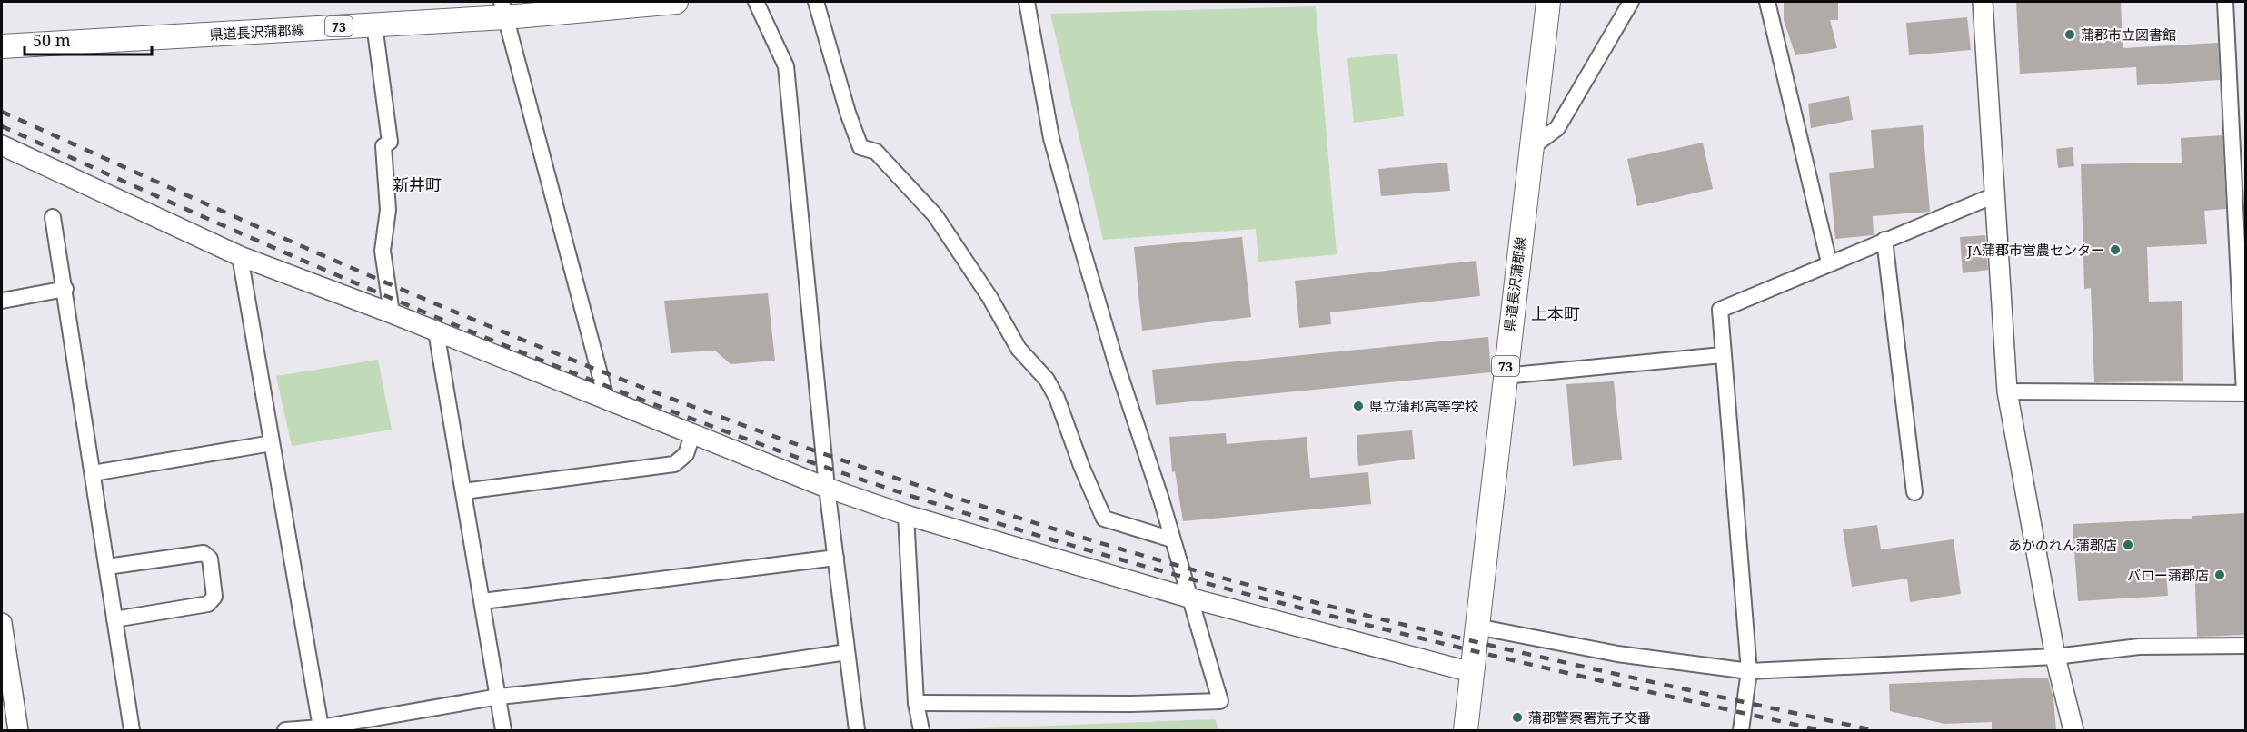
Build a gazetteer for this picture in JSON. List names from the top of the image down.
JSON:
{
  "streets": {
    "main road": ["73", "県道長沢蒲郡線"]
  },
  "districts": ["新井町", "上本町"],
  "places": [
    "蒲郡市立図書館",
    "JA蒲郡市営農センター",
    "県立蒲郡高等学校",
    "あかのれん蒲郡店",
    "バロー蒲郡店",
    "蒲郡警察署荒子交番"
  ],
  "scale_bar": "50 m"
}
